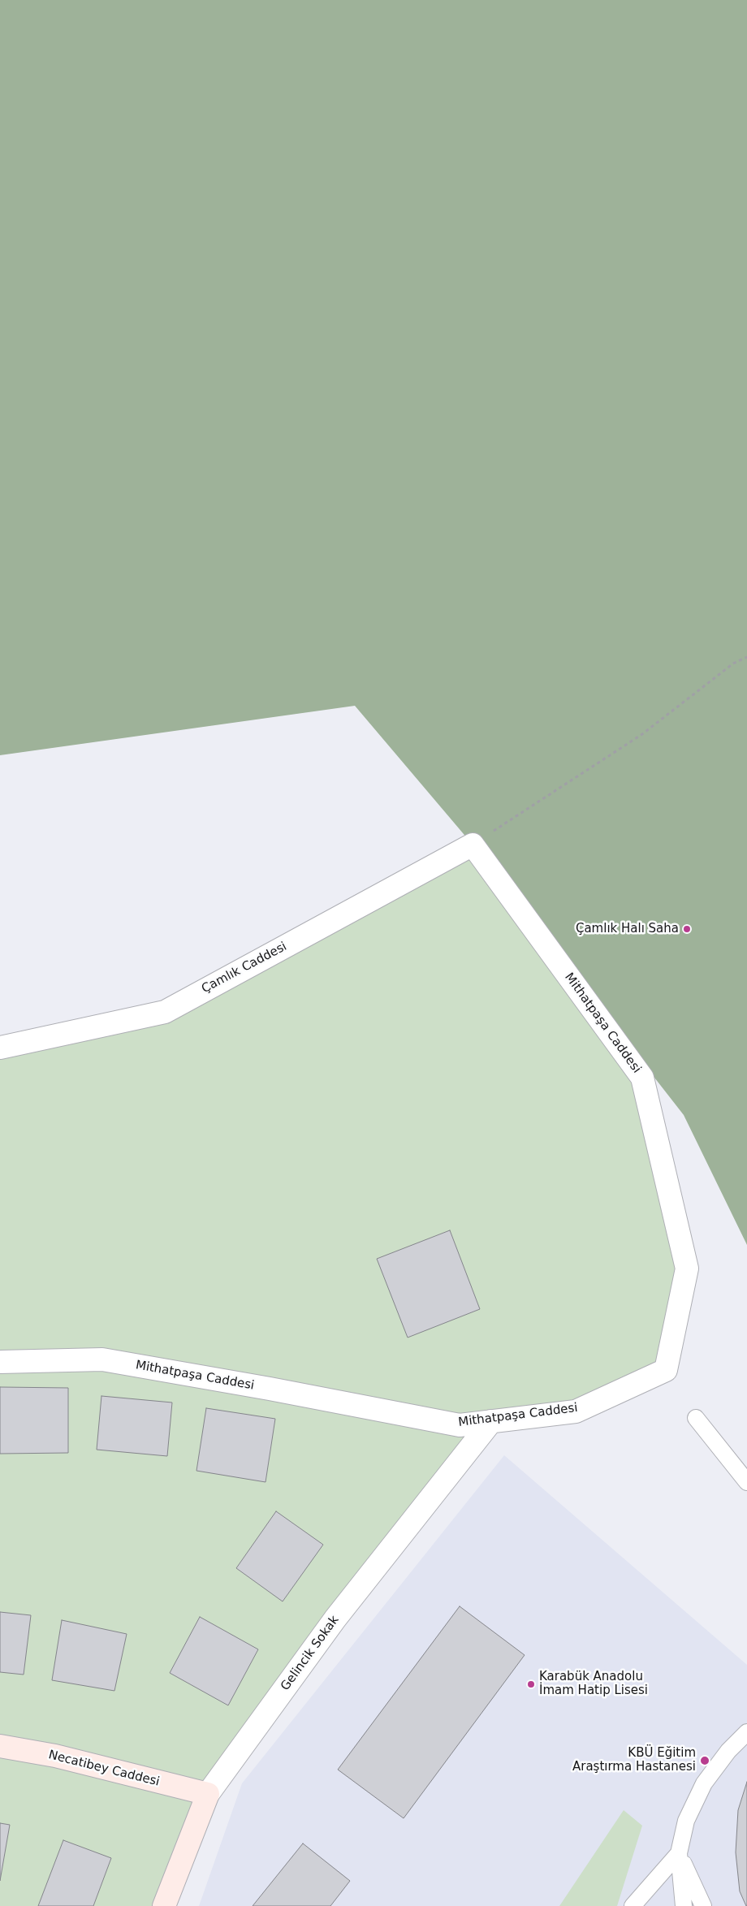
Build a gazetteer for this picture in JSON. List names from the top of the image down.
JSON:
{
  "streets": {
    "street": [
      "Çamlık Caddesi",
      "Mithatpaşa Caddesi",
      "Gelincik Sokak",
      "Necatibey Caddesi"
    ]
  },
  "crossings": [
    ["Çamlık Caddesi", "Mithatpaşa Caddesi"],
    ["Mithatpaşa Caddesi", "Gelincik Sokak"],
    ["Gelincik Sokak", "Necatibey Caddesi"]
  ],
  "places": ["Çamlık Halı Saha", "Karabük Anadolu İmam Hatip Lisesi", "KBÜ Eğitim Araştırma Hastanesi"]
}
